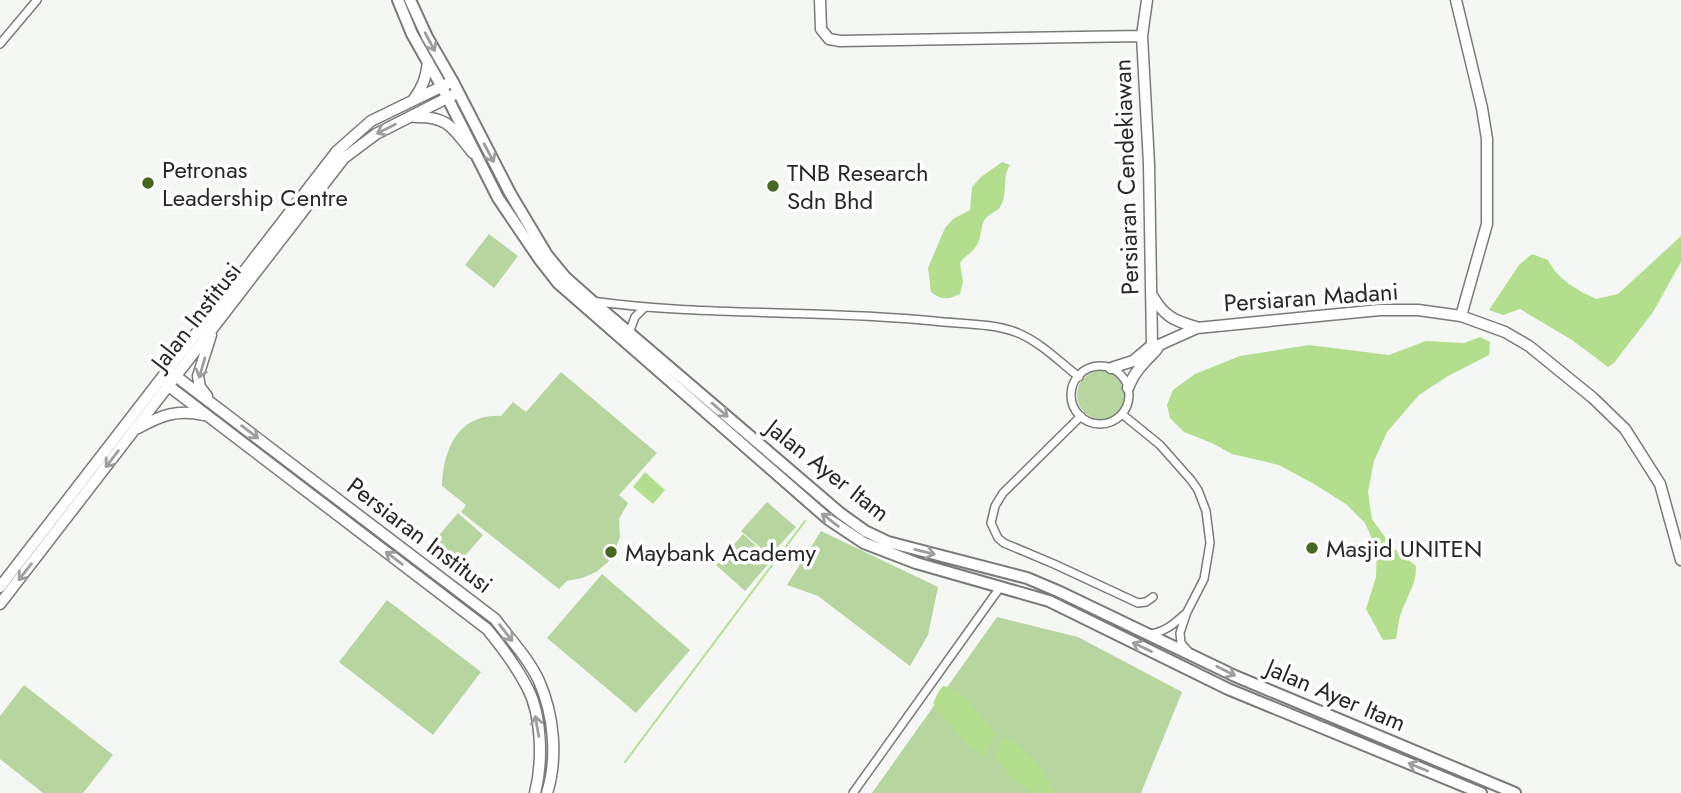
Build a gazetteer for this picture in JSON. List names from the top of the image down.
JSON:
{
  "streets": {
    "main road": ["Jalan Ayer Itam"],
    "street": [
      "Persiaran Cendekiawan",
      "Persiaran Madani",
      "Jalan Institusi",
      "Persiaran Institusi"
    ]
  },
  "crossings": [
    ["Jalan Institusi", "Jalan Ayer Itam"],
    ["Jalan Institusi", "Persiaran Institusi"]
  ],
  "places": [
    "Petronas Leadership Centre",
    "TNB Research Sdn Bhd",
    "Masjid UNITEN",
    "Maybank Academy"
  ]
}
